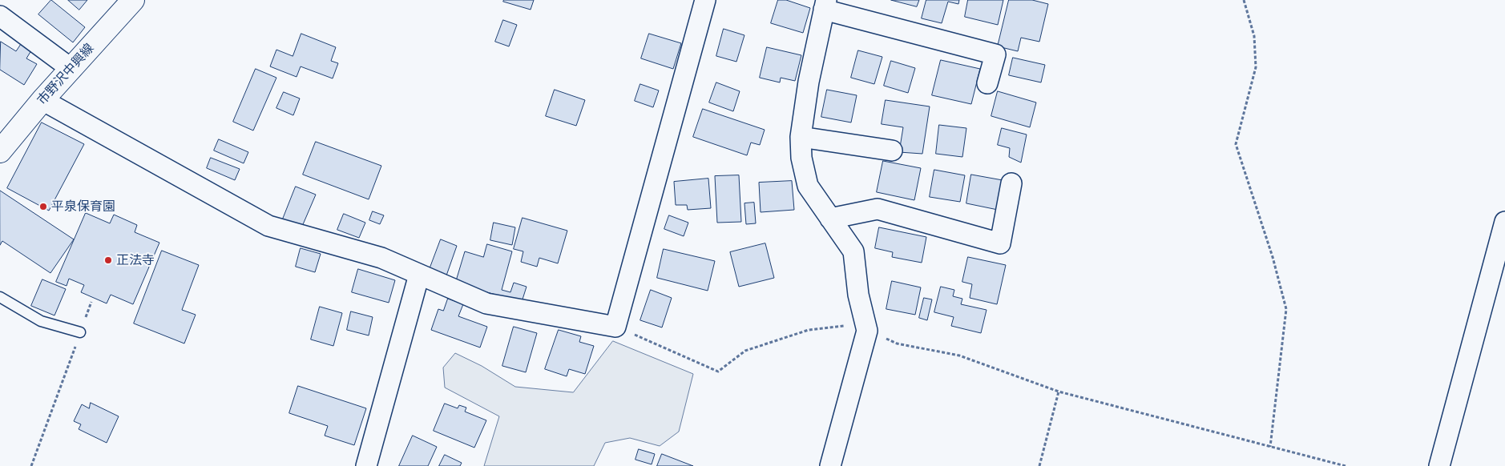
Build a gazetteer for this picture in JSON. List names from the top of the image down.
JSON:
{
  "streets": {
    "main road": ["市野沢中興線"]
  },
  "places": ["平泉保育園", "正法寺"]
}
